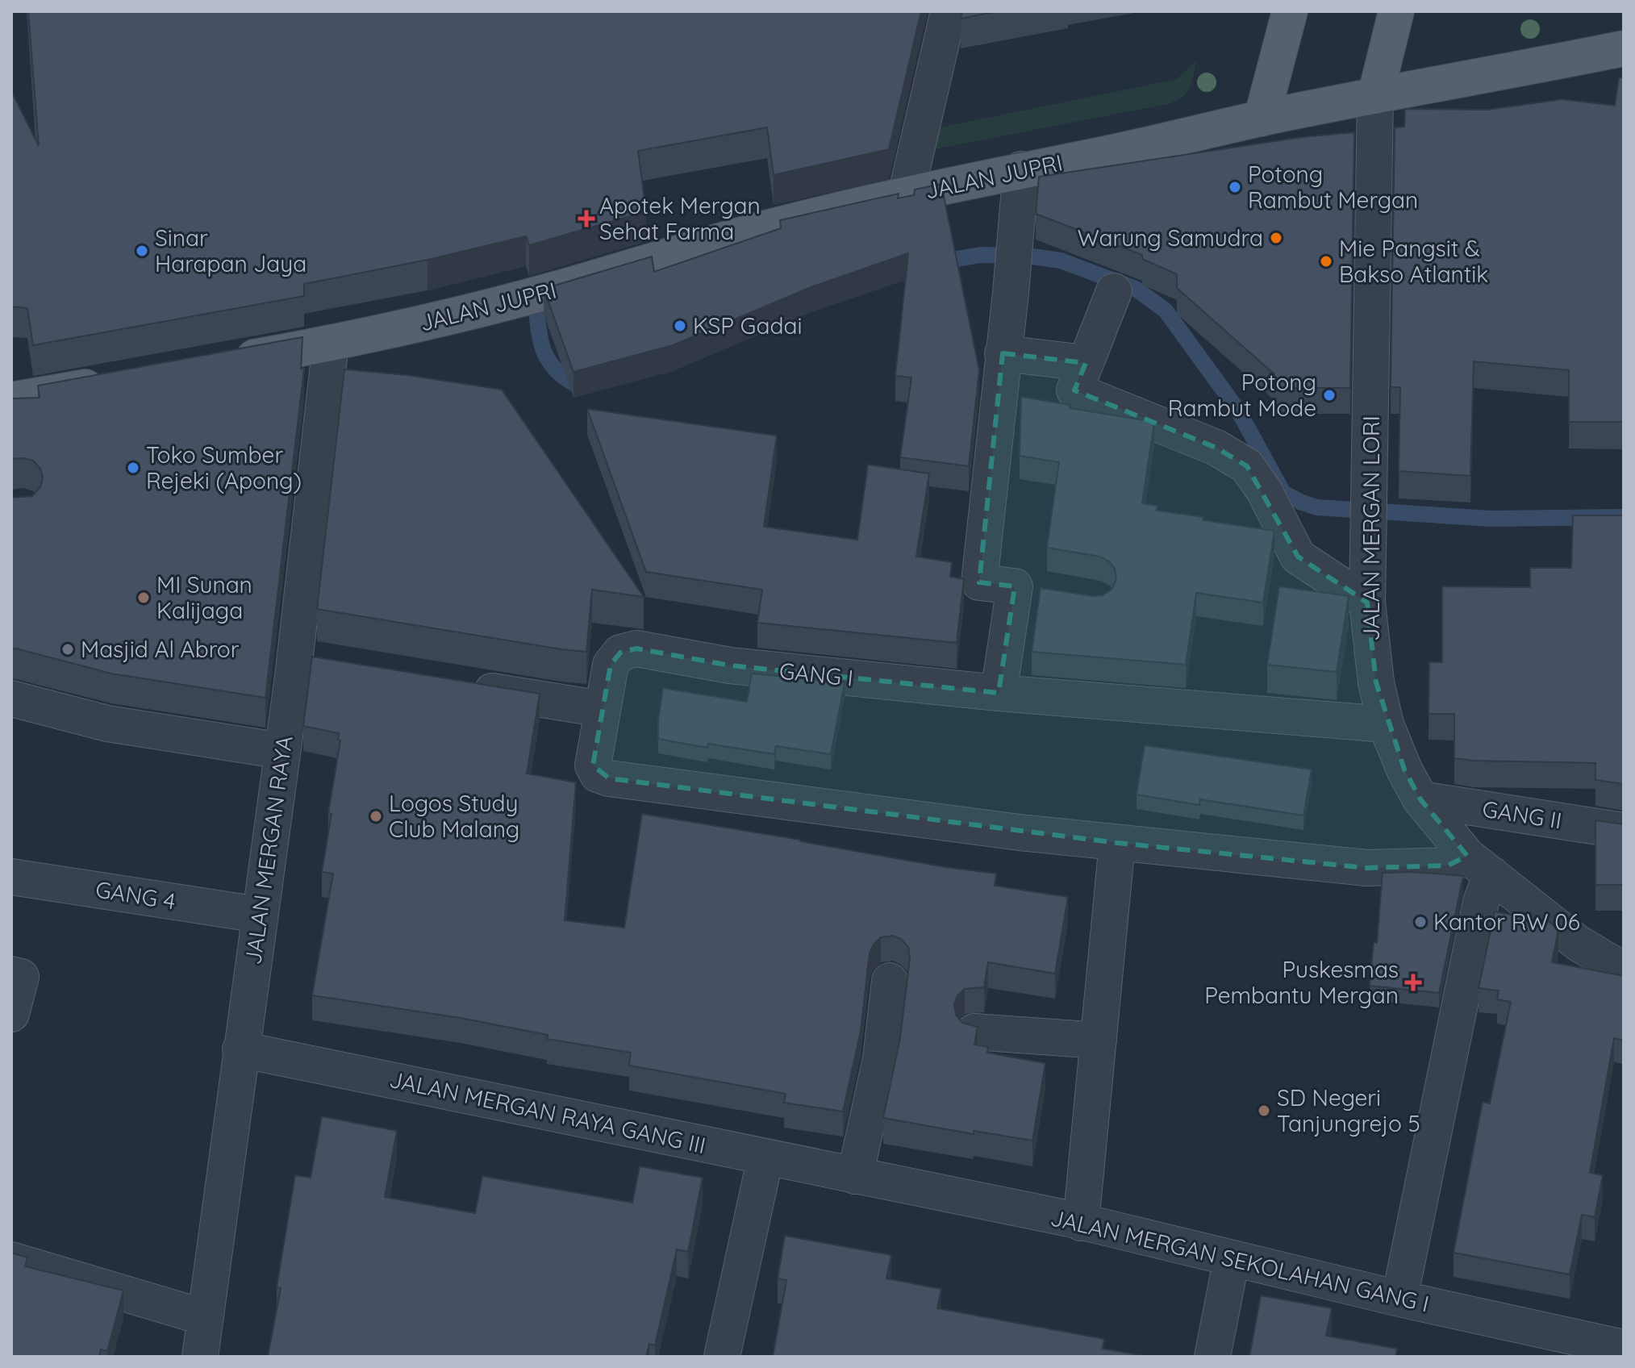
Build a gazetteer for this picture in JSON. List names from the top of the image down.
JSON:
{
  "streets": {
    "main road": ["JALAN JUPRI"],
    "street": [
      "JALAN MERGAN LORI",
      "GANG I",
      "GANG II",
      "JALAN MERGAN RAYA",
      "GANG 4",
      "JALAN MERGAN RAYA GANG III",
      "JALAN MERGAN SEKOLAHAN GANG I"
    ]
  },
  "crossings": [
    ["JALAN JUPRI", "JALAN MERGAN LORI"],
    ["JALAN JUPRI", "JALAN MERGAN RAYA"],
    ["JALAN MERGAN LORI", "GANG I"],
    ["JALAN MERGAN LORI", "GANG II"],
    ["JALAN MERGAN RAYA", "GANG 4"],
    ["JALAN MERGAN RAYA", "JALAN MERGAN RAYA GANG III"],
    ["JALAN MERGAN RAYA GANG III", "JALAN MERGAN SEKOLAHAN GANG I"]
  ],
  "places": {
    "other": [
      "Potong Rambut Mergan",
      "Warung Samudra",
      "Sinar Harapan Jaya",
      "Mie Pangsit & Bakso Atlantik",
      "KSP Gadai",
      "Potong Rambut Mode",
      "Toko Sumber Rejeki (Apong)",
      "MI Sunan Kalijaga",
      "Masjid Al Abror",
      "Logos Study Club Malang",
      "Kantor RW 06",
      "SD Negeri Tanjungrejo 5"
    ],
    "health": ["Apotek Mergan Sehat Farma", "Puskesmas Pembantu Mergan"]
  }
}
